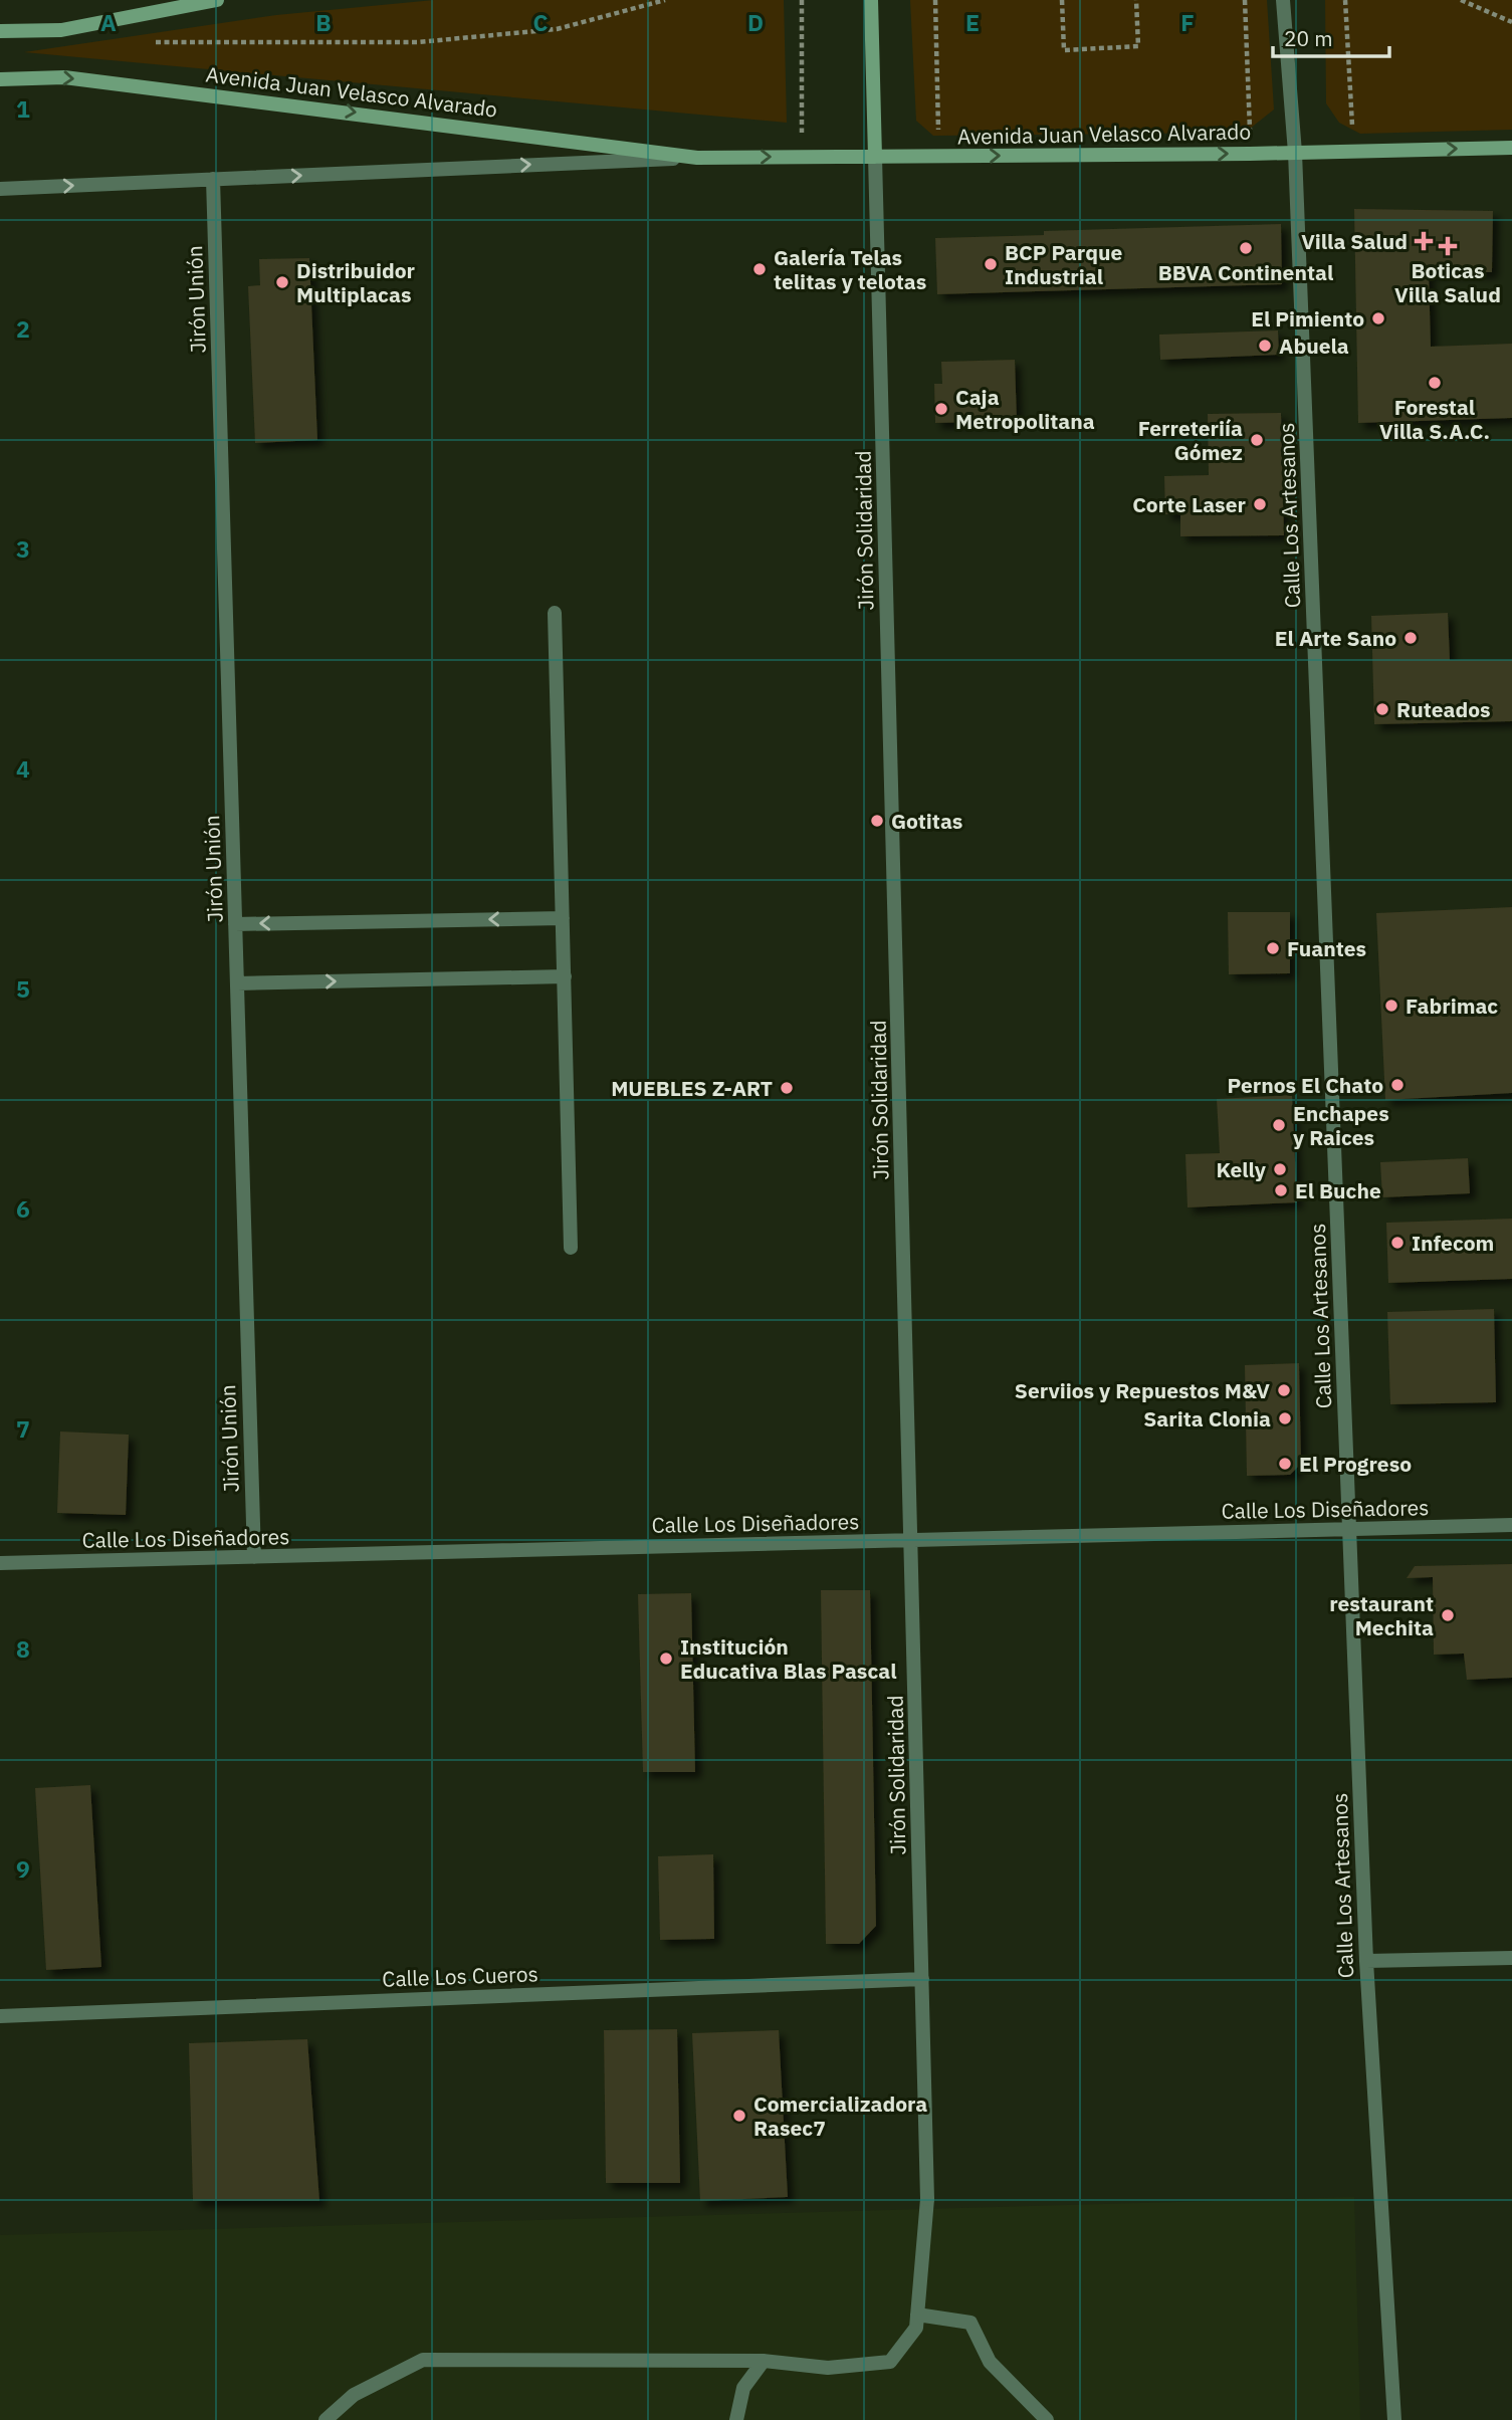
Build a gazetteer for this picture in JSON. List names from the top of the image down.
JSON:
{
  "streets": {
    "main road": ["Avenida Juan Velasco Alvarado", "Jirón Solidaridad"],
    "street": [
      "Jirón Unión",
      "Calle Los Artesanos",
      "Calle Los Diseñadores",
      "Calle Los Cueros"
    ]
  },
  "crossings": [
    ["Avenida Juan Velasco Alvarado", "Jirón Unión"],
    ["Avenida Juan Velasco Alvarado", "Calle Los Artesanos"],
    ["Avenida Juan Velasco Alvarado", "Jirón Solidaridad"],
    ["Jirón Unión", "Calle Los Diseñadores"],
    ["Calle Los Artesanos", "Calle Los Diseñadores"],
    ["Jirón Solidaridad", "Calle Los Diseñadores"],
    ["Jirón Solidaridad", "Calle Los Cueros"]
  ],
  "one_way": ["Avenida Juan Velasco Alvarado"],
  "places": {
    "health": ["Villa Salud", "Boticas Villa Salud"],
    "other": [
      "BBVA Continental",
      "BCP Parque Industrial",
      "Galería Telas telitas y telotas",
      "Distribuidor Multiplacas",
      "El Pimiento",
      "Abuela",
      "Forestal Villa S.A.C.",
      "Caja Metropolitana",
      "Ferreteriía Gómez",
      "Corte Laser",
      "El Arte Sano",
      "Ruteados",
      "Gotitas",
      "Fuantes",
      "Fabrimac",
      "Pernos El Chato",
      "MUEBLES Z-ART",
      "Enchapes y Raices",
      "Kelly",
      "El Buche",
      "Infecom",
      "Serviios y Repuestos M&V",
      "Sarita Clonia",
      "El Progreso",
      "restaurant Mechita",
      "Institución Educativa Blas Pascal",
      "Comercializadora Rasec7"
    ]
  },
  "scale_bar": "20 m",
  "grid": {
    "columns": [
      "A",
      "B",
      "C",
      "D",
      "E",
      "F"
    ],
    "rows": [
      "1",
      "2",
      "3",
      "4",
      "5",
      "6",
      "7",
      "8",
      "9"
    ]
  }
}
